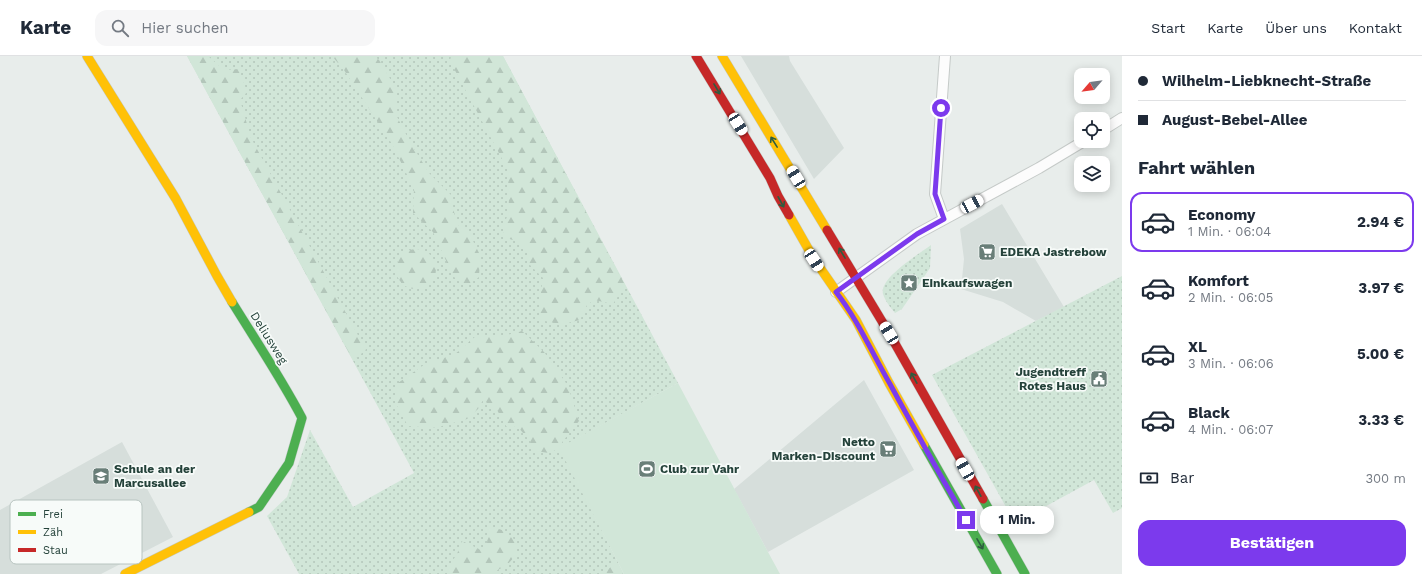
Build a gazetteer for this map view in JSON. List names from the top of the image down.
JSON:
{
  "streets": {
    "street": ["Deliusweg"]
  },
  "places": {
    "supermarket": ["EDEKA Jastrebow", "Netto Marken-Discount"],
    "place": ["Einkaufswagen"],
    "public building": ["Jugendtreff Rotes Haus"],
    "sports": ["Club zur Vahr"],
    "school or university": ["Schule an der Marcusallee"]
  },
  "legend": ["Frei", "Zäh", "Stau"],
  "north": "bottom left",
  "page": {
    "header": "Karte",
    "search": "Hier suchen",
    "nav": [
      "Start",
      "Karte",
      "Über uns",
      "Kontakt"
    ],
    "banner": ["Wilhelm-Liebknecht-Straße", "August-Bebel-Allee"],
    "heading": "Fahrt wählen",
    "list": [
      {
        "name": "Economy",
        "note": "1 Min. · 06:04",
        "value": "2.94 €"
      },
      {
        "name": "Komfort",
        "note": "2 Min. · 06:05",
        "value": "3.97 €"
      },
      {
        "name": "XL",
        "note": "3 Min. · 06:06",
        "value": "5.00 €"
      },
      {
        "name": "Black",
        "note": "4 Min. · 06:07",
        "value": "3.33 €"
      }
    ],
    "pay": ["Bar", "300 m"],
    "bubble": "1 Min.",
    "buttons": "Bestätigen"
  }
}
